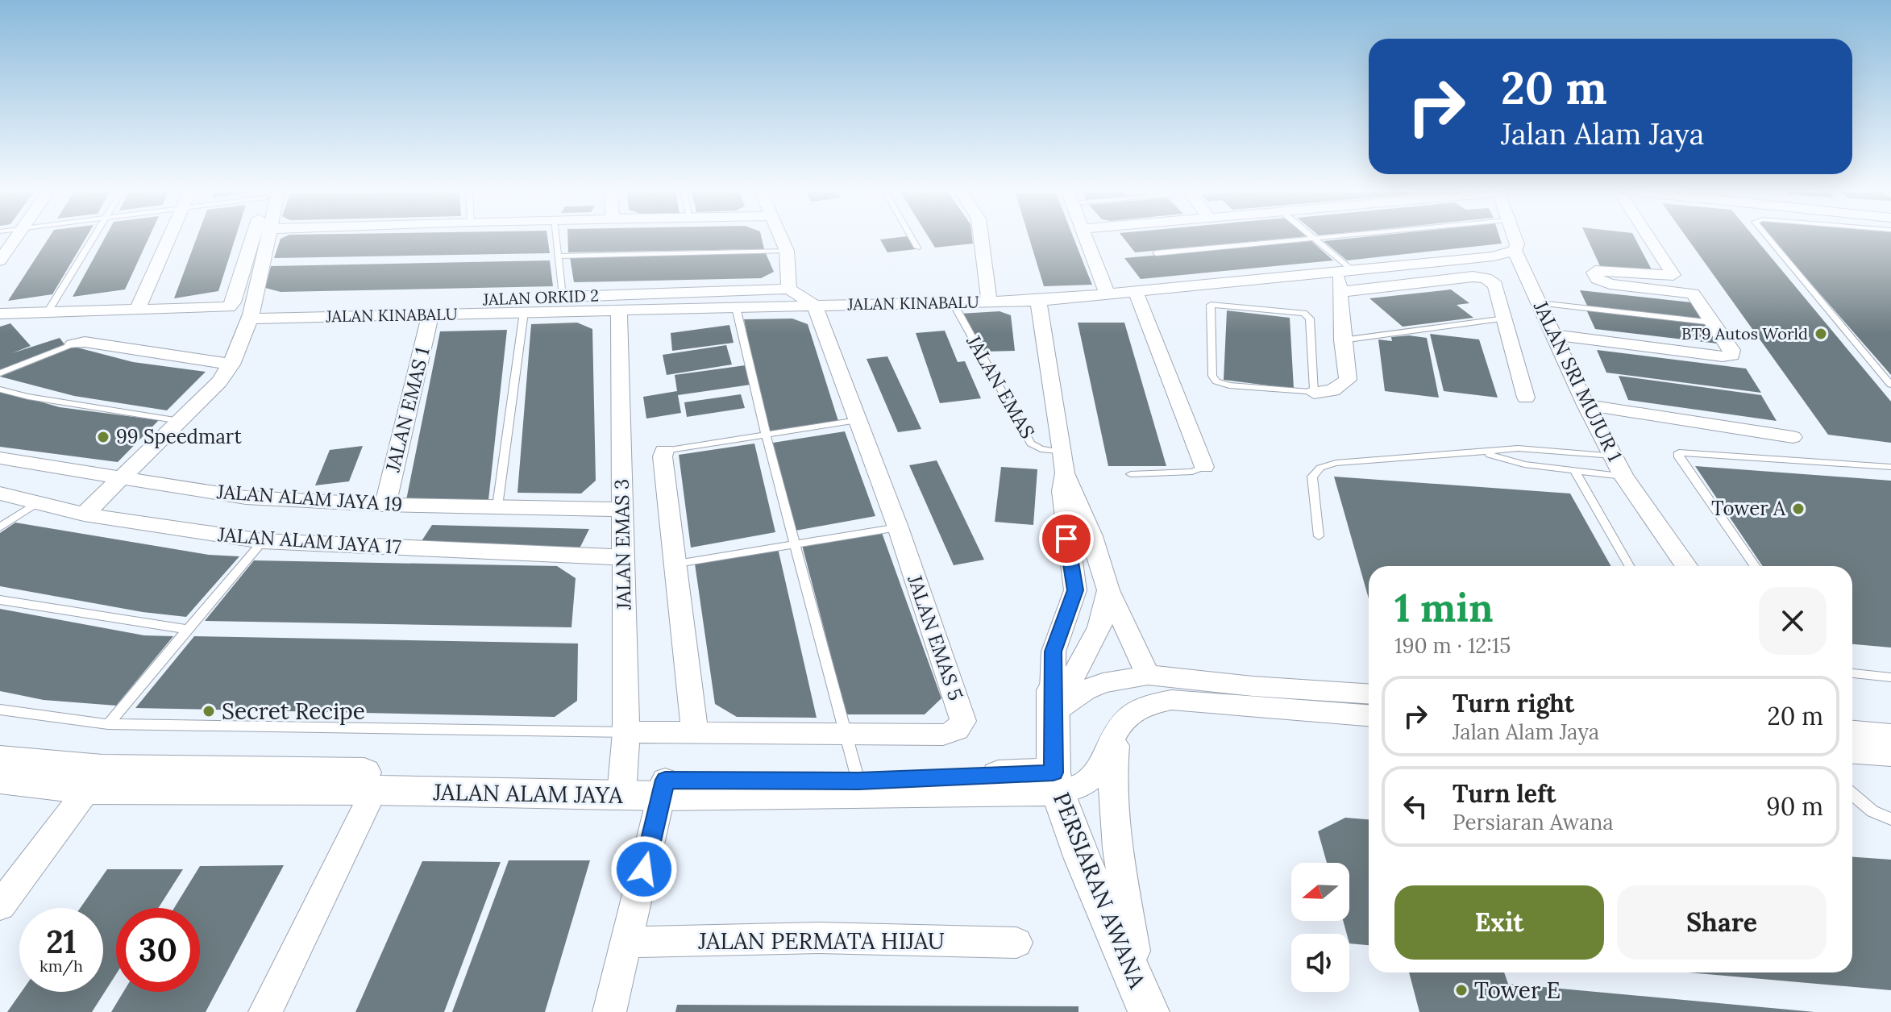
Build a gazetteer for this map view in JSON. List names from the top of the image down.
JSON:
{
  "streets": {
    "street": [
      "JALAN ORKID 2",
      "JALAN KINABALU",
      "JALAN SRI MUJUR 1",
      "JALAN EMAS 1",
      "JALAN ALAM JAYA 19",
      "JALAN ALAM JAYA 17",
      "JALAN EMAS 3",
      "JALAN EMAS 5",
      "JALAN ALAM JAYA",
      "PERSIARAN AWANA",
      "JALAN PERMATA HIJAU"
    ],
    "lane": ["JALAN EMAS"]
  },
  "crossings": [
    ["JALAN ORKID 2", "JALAN KINABALU"],
    ["JALAN KINABALU", "JALAN SRI MUJUR 1"],
    ["JALAN KINABALU", "JALAN EMAS"],
    ["JALAN KINABALU", "JALAN EMAS 1"],
    ["JALAN KINABALU", "JALAN EMAS 3"],
    ["JALAN KINABALU", "JALAN EMAS 5"],
    ["JALAN KINABALU", "PERSIARAN AWANA"],
    ["JALAN EMAS", "PERSIARAN AWANA"],
    ["JALAN EMAS 1", "JALAN ALAM JAYA 19"],
    ["JALAN ALAM JAYA 19", "JALAN EMAS 3"],
    ["JALAN ALAM JAYA 17", "JALAN EMAS 3"],
    ["JALAN EMAS 3", "JALAN EMAS 5"],
    ["JALAN EMAS 3", "JALAN ALAM JAYA"],
    ["JALAN ALAM JAYA", "PERSIARAN AWANA"]
  ],
  "places": [
    "BT9 Autos World",
    "99 Speedmart",
    "Tower A",
    "Secret Recipe",
    "Tower E"
  ],
  "north": "left",
  "page": {
    "turn": ["20 m", "Jalan Alam Jaya"],
    "heading": ["1 min", "190 m · 12:15"],
    "list": [
      {
        "name": "Turn right",
        "note": "Jalan Alam Jaya",
        "value": "20 m"
      },
      {
        "name": "Turn left",
        "note": "Persiaran Awana",
        "value": "90 m"
      }
    ],
    "buttons": ["Exit", "Share"],
    "speed": "21 km/h",
    "limit": "30"
  }
}
